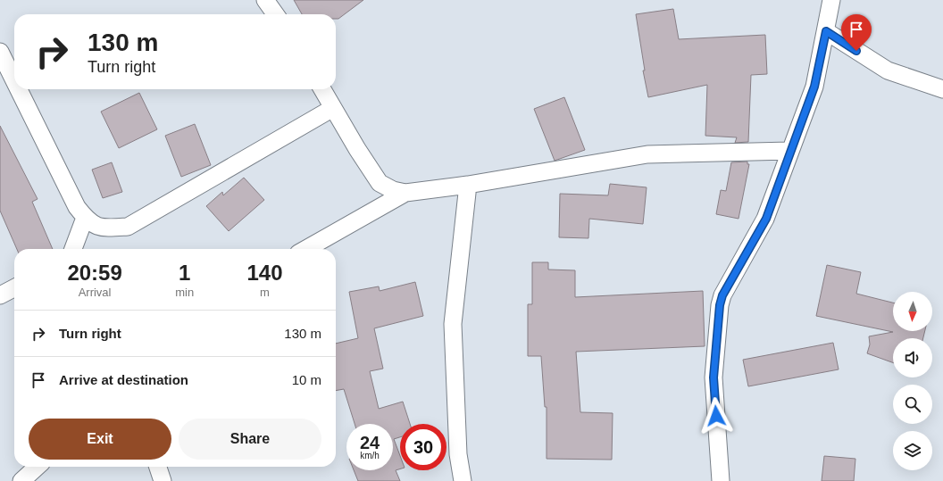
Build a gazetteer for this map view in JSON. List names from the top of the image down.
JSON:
{
  "north": "bottom",
  "page": {
    "turn": ["130 m", "Turn right"],
    "eta": [
      "20:59",
      "Arrival",
      "1",
      "min",
      "140",
      "m"
    ],
    "list": [
      {
        "name": "Turn right",
        "value": "130 m"
      },
      {
        "name": "Arrive at destination",
        "value": "10 m"
      }
    ],
    "buttons": ["Exit", "Share"],
    "speed": "24 km/h",
    "limit": "30"
  }
}
